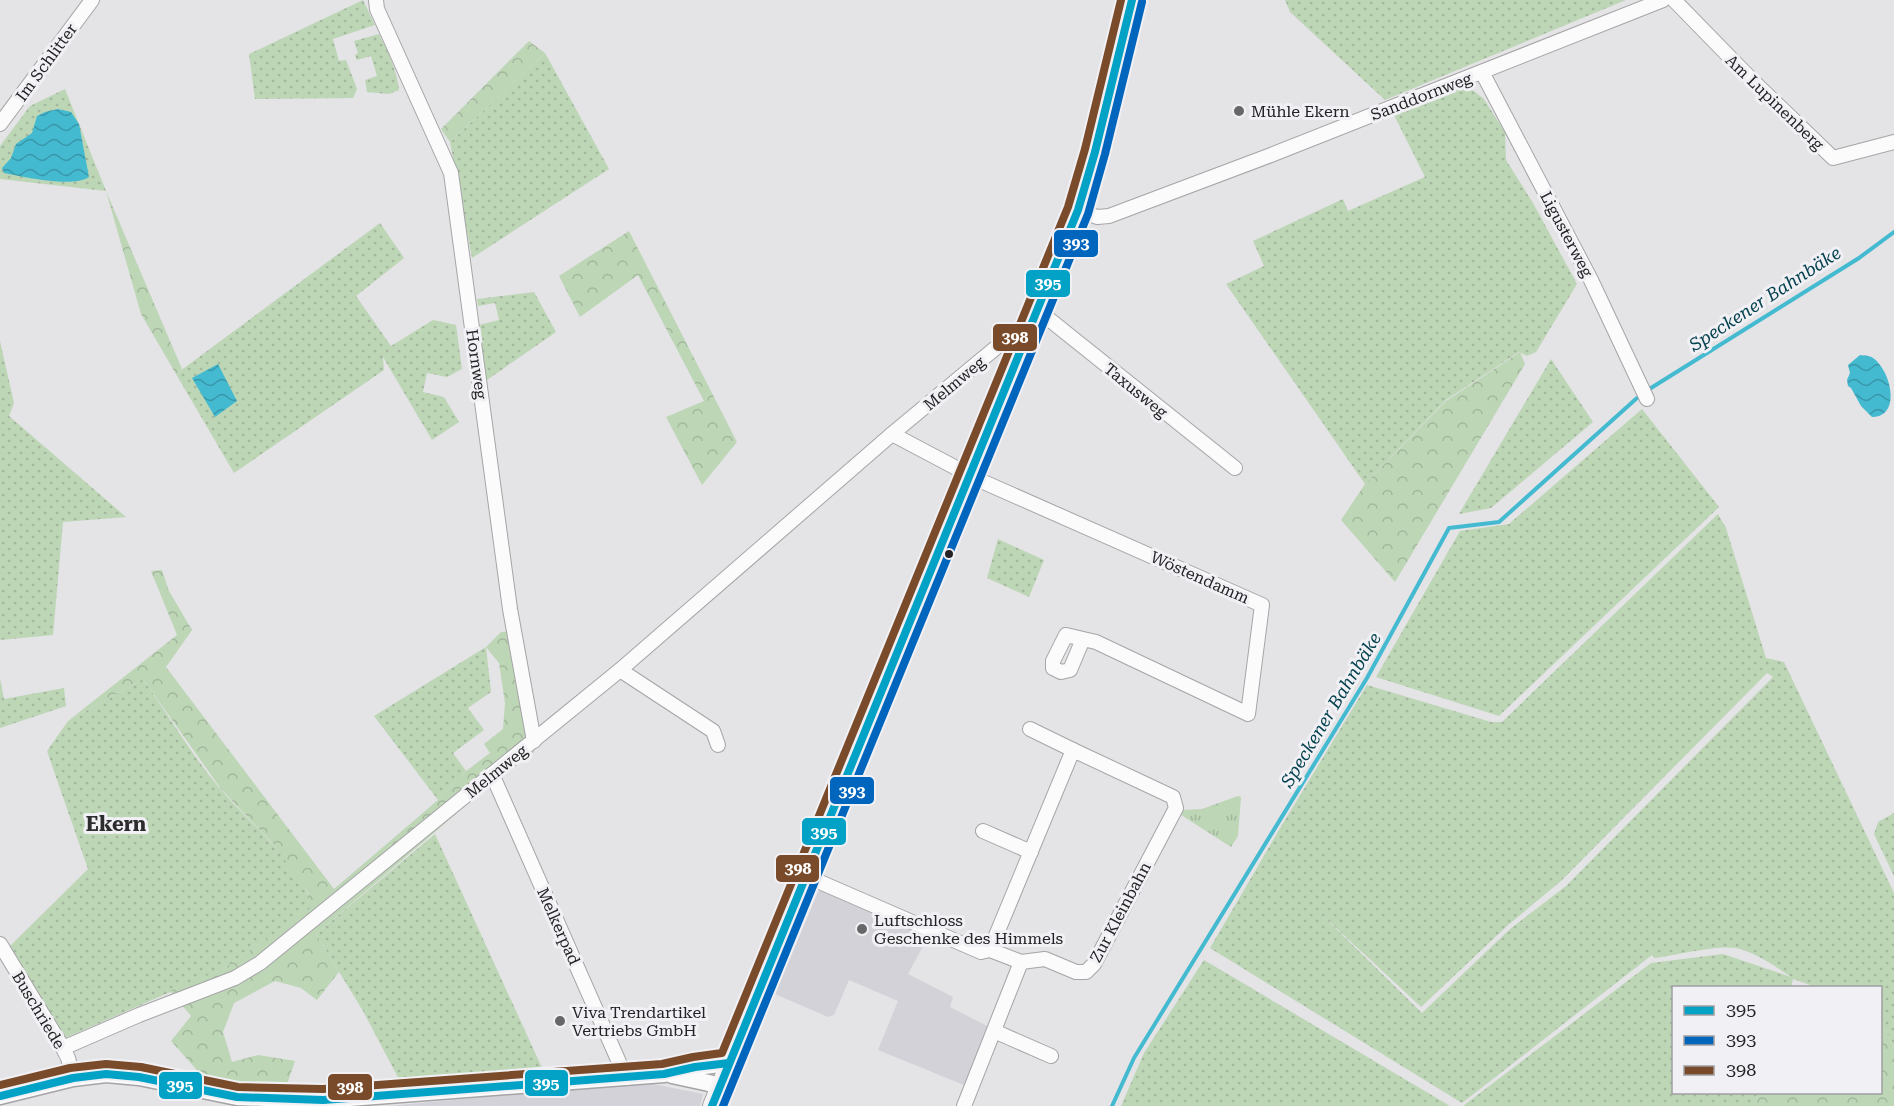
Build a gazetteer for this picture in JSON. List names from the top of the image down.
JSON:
{
  "streets": {
    "street": [
      "Im Schlitter",
      "Sanddornweg",
      "Am Lupinenberg",
      "Ligusterweg",
      "Hornweg",
      "Melmweg",
      "Taxusweg",
      "Wöstendamm",
      "Zur Kleinbahn",
      "Melkerpad",
      "Buschriede"
    ]
  },
  "crossings": [
    ["Sanddornweg", "Ligusterweg"],
    ["Hornweg", "Melmweg"],
    ["Melmweg", "Melkerpad"],
    ["Melmweg", "Buschriede"]
  ],
  "districts": ["Ekern"],
  "water": ["Speckener Bahnbäke"],
  "places": ["Mühle Ekern", "Luftschloss Geschenke des Himmels", "Viva Trendartikel Vertriebs GmbH"],
  "lines": ["transit line 395", "transit line 398", "transit line 393"],
  "legend": ["395", "393", "398"]
}
